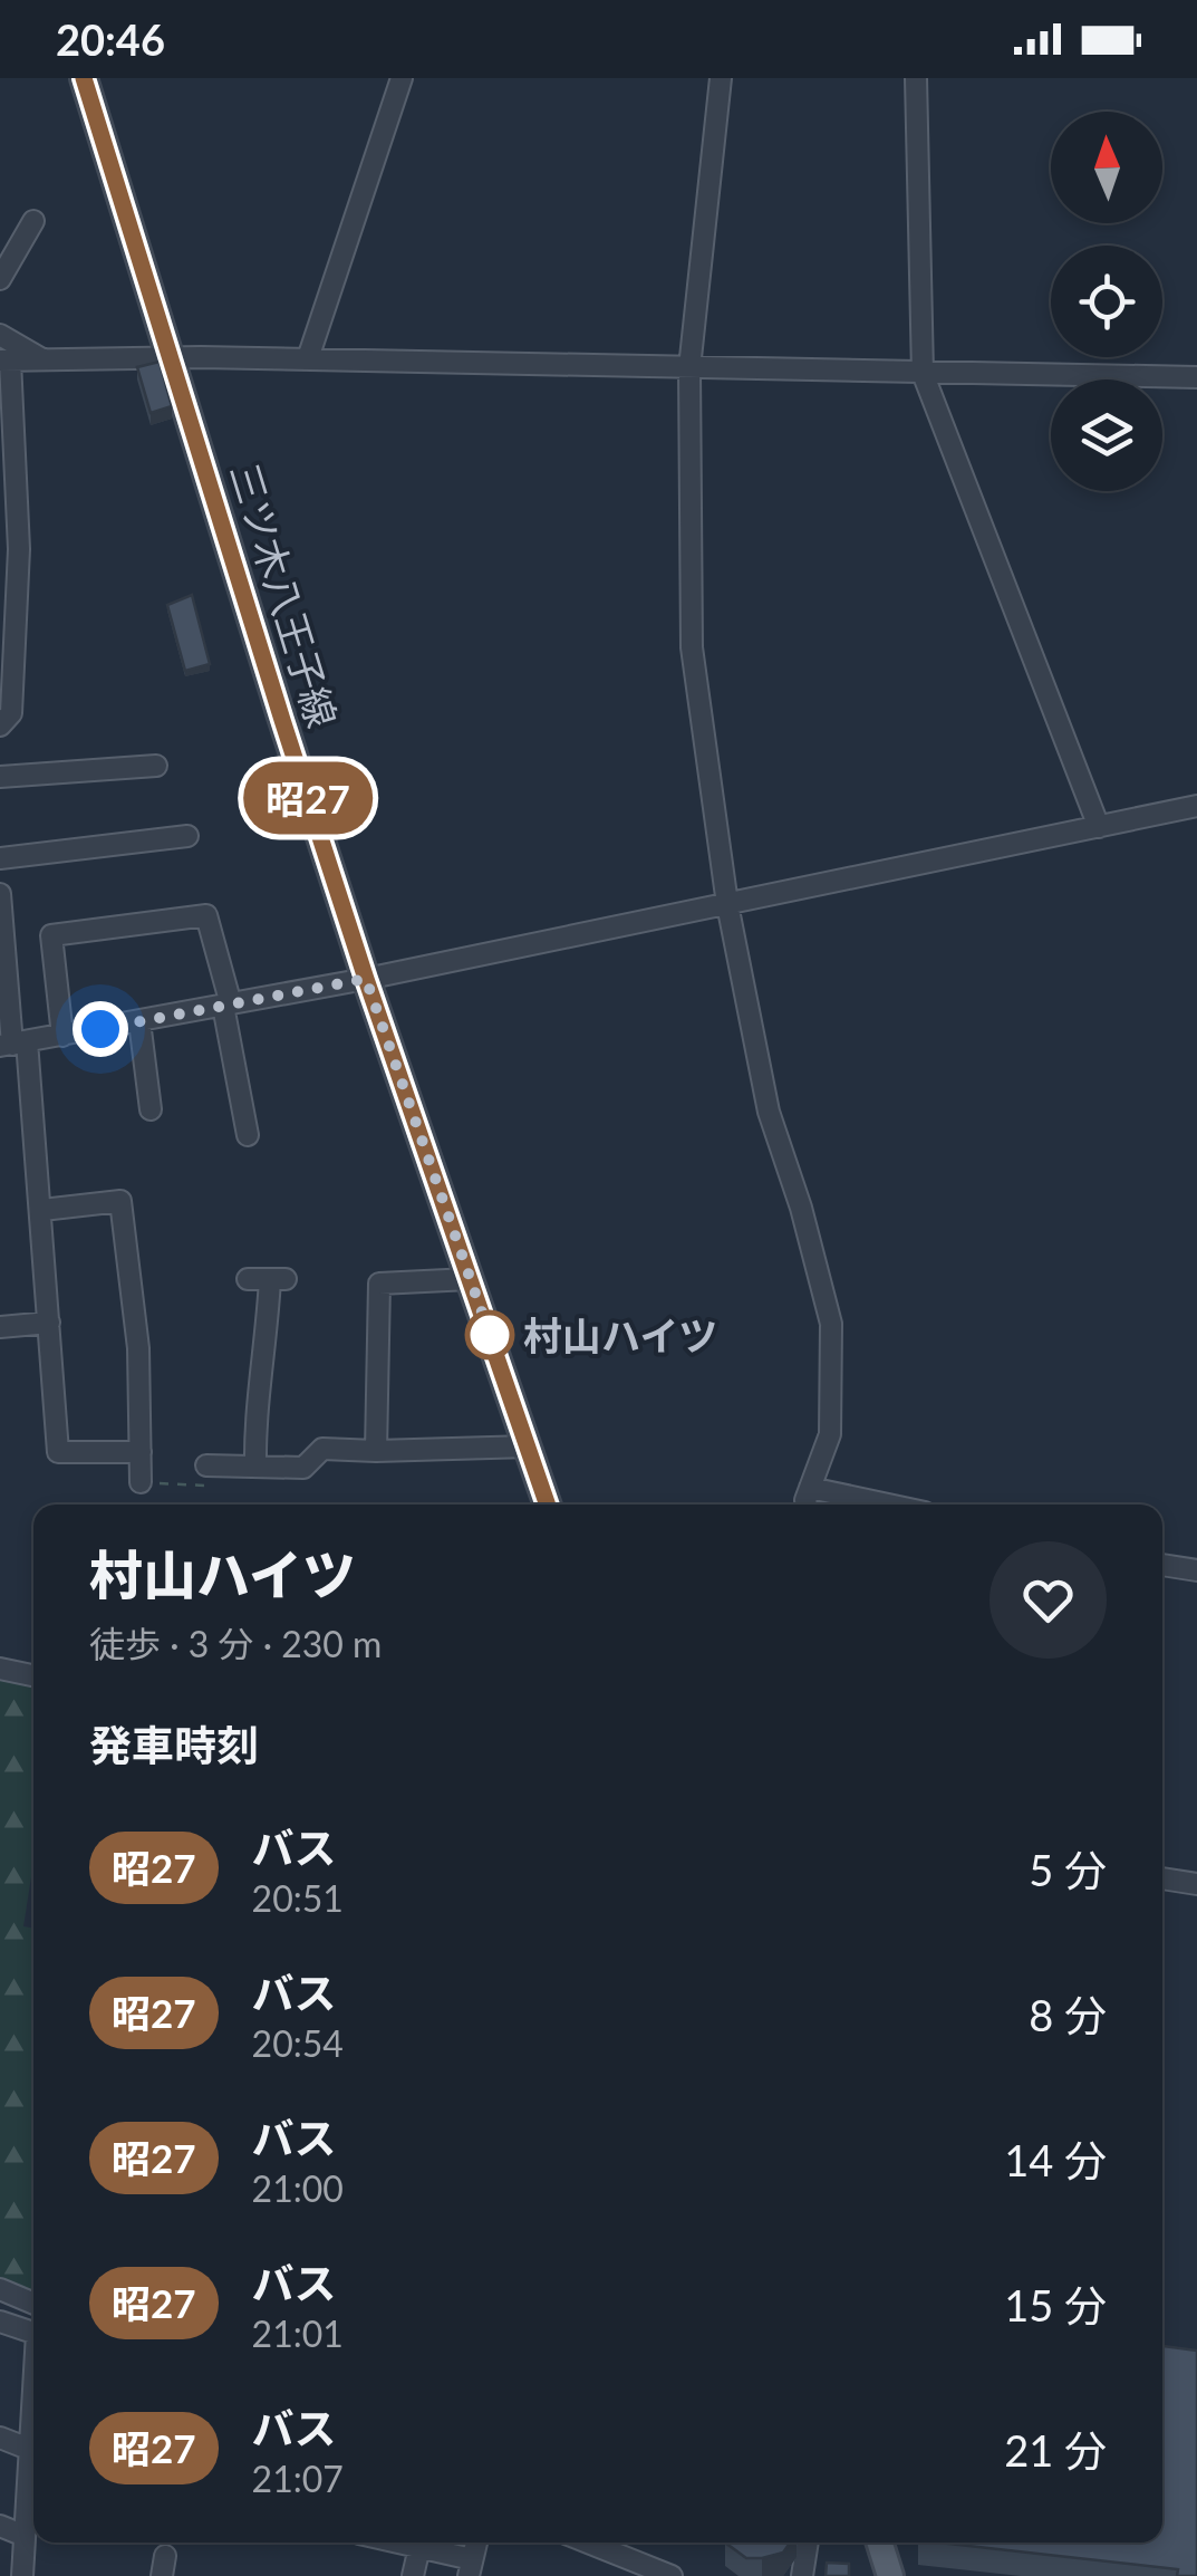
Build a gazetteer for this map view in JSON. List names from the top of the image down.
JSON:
{
  "streets": {
    "main road": ["三ツ木八王子線"]
  },
  "places": ["村山ハイツ"],
  "lines": ["bus line 昭27"],
  "north": "top",
  "page": {
    "status": "20:46",
    "on_map": "昭27",
    "heading": [
      ["村山ハイツ", "徒歩 · 3 分 · 230 m"],
      "発車時刻"
    ],
    "list": [
      {
        "mark": "昭27",
        "name": "バス",
        "note": "20:51",
        "value": "5 分"
      },
      {
        "mark": "昭27",
        "name": "バス",
        "note": "20:54",
        "value": "8 分"
      },
      {
        "mark": "昭27",
        "name": "バス",
        "note": "21:00",
        "value": "14 分"
      },
      {
        "mark": "昭27",
        "name": "バス",
        "note": "21:01",
        "value": "15 分"
      },
      {
        "mark": "昭27",
        "name": "バス",
        "note": "21:07",
        "value": "21 分"
      }
    ]
  }
}
